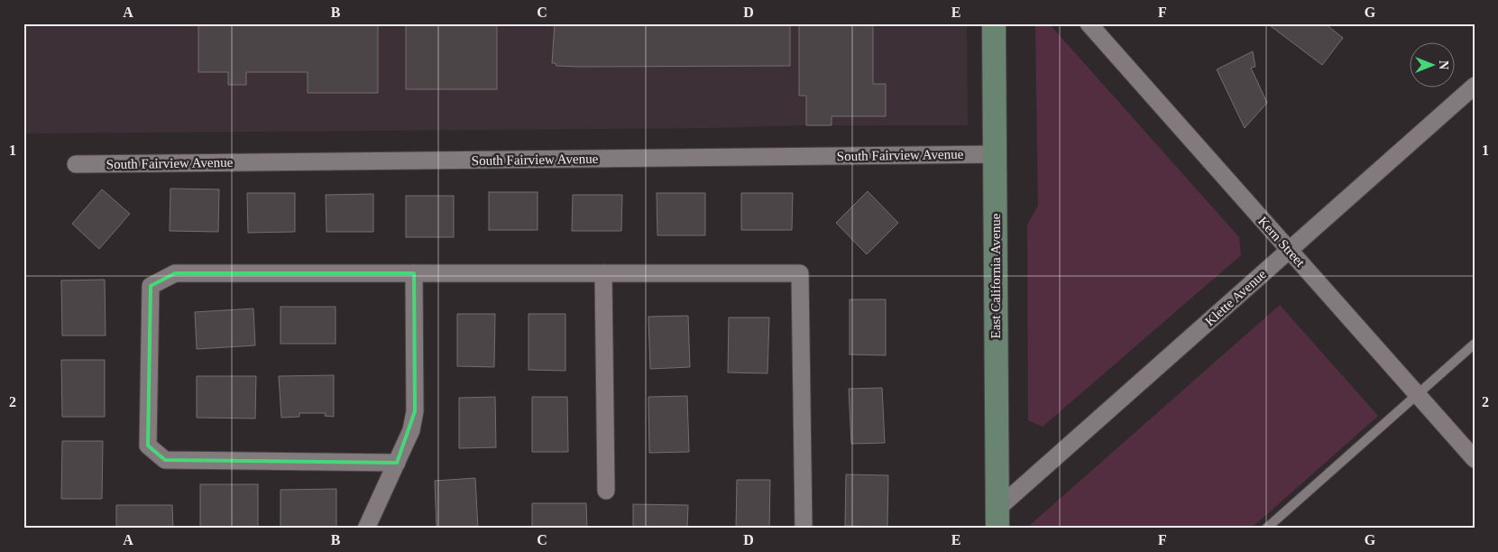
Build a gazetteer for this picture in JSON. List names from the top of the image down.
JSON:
{
  "streets": {
    "main road": ["East California Avenue"],
    "street": ["South Fairview Avenue", "Kern Street", "Klette Avenue"]
  },
  "crossings": [
    ["South Fairview Avenue", "East California Avenue"],
    ["Kern Street", "Klette Avenue"],
    ["East California Avenue", "Klette Avenue"]
  ],
  "north": "right",
  "grid": {
    "columns": [
      "A",
      "B",
      "C",
      "D",
      "E",
      "F",
      "G"
    ],
    "rows": ["1", "2"]
  }
}
